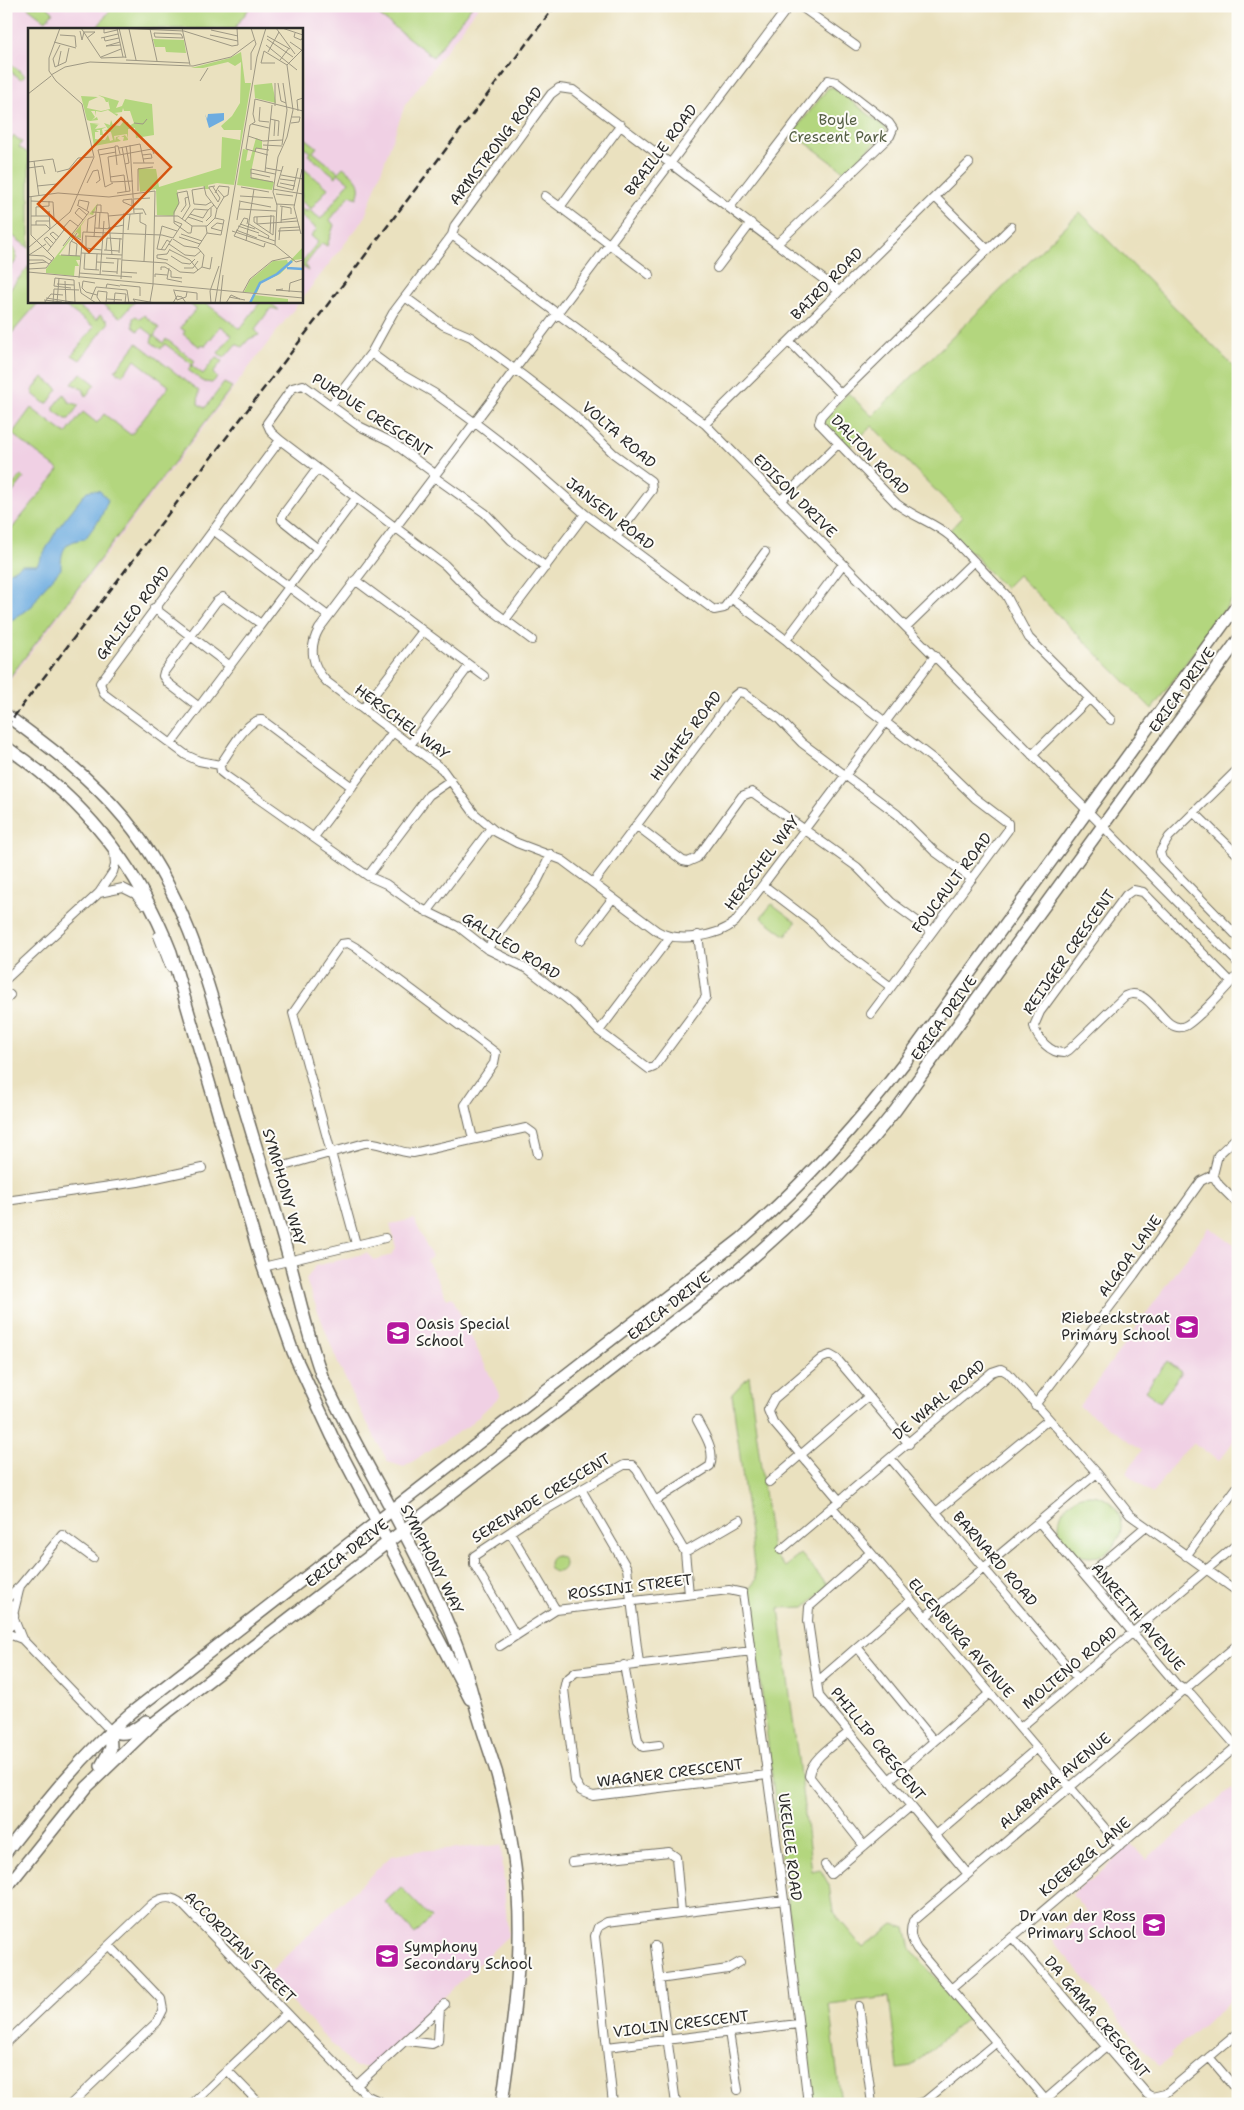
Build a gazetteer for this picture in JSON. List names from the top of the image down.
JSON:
{
  "streets": {
    "main road": ["ERICA DRIVE", "SYMPHONY WAY"],
    "street": [
      "ARMSTRONG ROAD",
      "BRAILLE ROAD",
      "BAIRD ROAD",
      "PURDUE CRESCENT",
      "VOLTA ROAD",
      "DALTON ROAD",
      "EDISON DRIVE",
      "JANSEN ROAD",
      "GALILEO ROAD",
      "HERSCHEL WAY",
      "HUGHES ROAD",
      "FOUCAULT ROAD",
      "REIJGER CRESCENT",
      "ALGOA LANE",
      "DE WAAL ROAD",
      "SERENADE CRESCENT",
      "BARNARD ROAD",
      "ROSSINI STREET",
      "ANREITH AVENUE",
      "ELSENBURG AVENUE",
      "MOLTENO ROAD",
      "PHILLIP CRESCENT",
      "WAGNER CRESCENT",
      "ALABAMA AVENUE",
      "UKELELE ROAD",
      "KOEBERG LANE",
      "ACCORDIAN STREET",
      "DA GAMA CRESCENT",
      "VIOLIN CRESCENT"
    ]
  },
  "crossings": [
    ["ARMSTRONG ROAD", "BRAILLE ROAD"],
    ["ARMSTRONG ROAD", "BAIRD ROAD"],
    ["ARMSTRONG ROAD", "EDISON DRIVE"],
    ["BRAILLE ROAD", "EDISON DRIVE"],
    ["BRAILLE ROAD", "HERSCHEL WAY"],
    ["BAIRD ROAD", "EDISON DRIVE"],
    ["PURDUE CRESCENT", "GALILEO ROAD"],
    ["PURDUE CRESCENT", "HERSCHEL WAY"],
    ["VOLTA ROAD", "JANSEN ROAD"],
    ["VOLTA ROAD", "HERSCHEL WAY"],
    ["EDISON DRIVE", "ERICA DRIVE"],
    ["EDISON DRIVE", "HERSCHEL WAY"],
    ["JANSEN ROAD", "HERSCHEL WAY"],
    ["GALILEO ROAD", "HERSCHEL WAY"],
    ["ERICA DRIVE", "SYMPHONY WAY"],
    ["HERSCHEL WAY", "HUGHES ROAD"],
    ["HERSCHEL WAY", "FOUCAULT ROAD"],
    ["ALGOA LANE", "DE WAAL ROAD"],
    ["DE WAAL ROAD", "BARNARD ROAD"],
    ["DE WAAL ROAD", "ELSENBURG AVENUE"],
    ["DE WAAL ROAD", "MOLTENO ROAD"],
    ["SERENADE CRESCENT", "ROSSINI STREET"],
    ["BARNARD ROAD", "MOLTENO ROAD"],
    ["ROSSINI STREET", "UKELELE ROAD"],
    ["ANREITH AVENUE", "MOLTENO ROAD"],
    ["ANREITH AVENUE", "ALABAMA AVENUE"],
    ["ANREITH AVENUE", "KOEBERG LANE"],
    ["ELSENBURG AVENUE", "MOLTENO ROAD"],
    ["ELSENBURG AVENUE", "PHILLIP CRESCENT"],
    ["ELSENBURG AVENUE", "ALABAMA AVENUE"],
    ["ELSENBURG AVENUE", "KOEBERG LANE"],
    ["PHILLIP CRESCENT", "ALABAMA AVENUE"],
    ["WAGNER CRESCENT", "UKELELE ROAD"],
    ["ALABAMA AVENUE", "KOEBERG LANE"],
    ["UKELELE ROAD", "VIOLIN CRESCENT"],
    ["KOEBERG LANE", "DA GAMA CRESCENT"]
  ],
  "parks": ["Boyle Crescent Park"],
  "places": {
    "school or university": [
      "Riebeeckstraat Primary School",
      "Oasis Special School",
      "Dr van der Ross Primary School",
      "Symphony Secondary School"
    ]
  }
}
